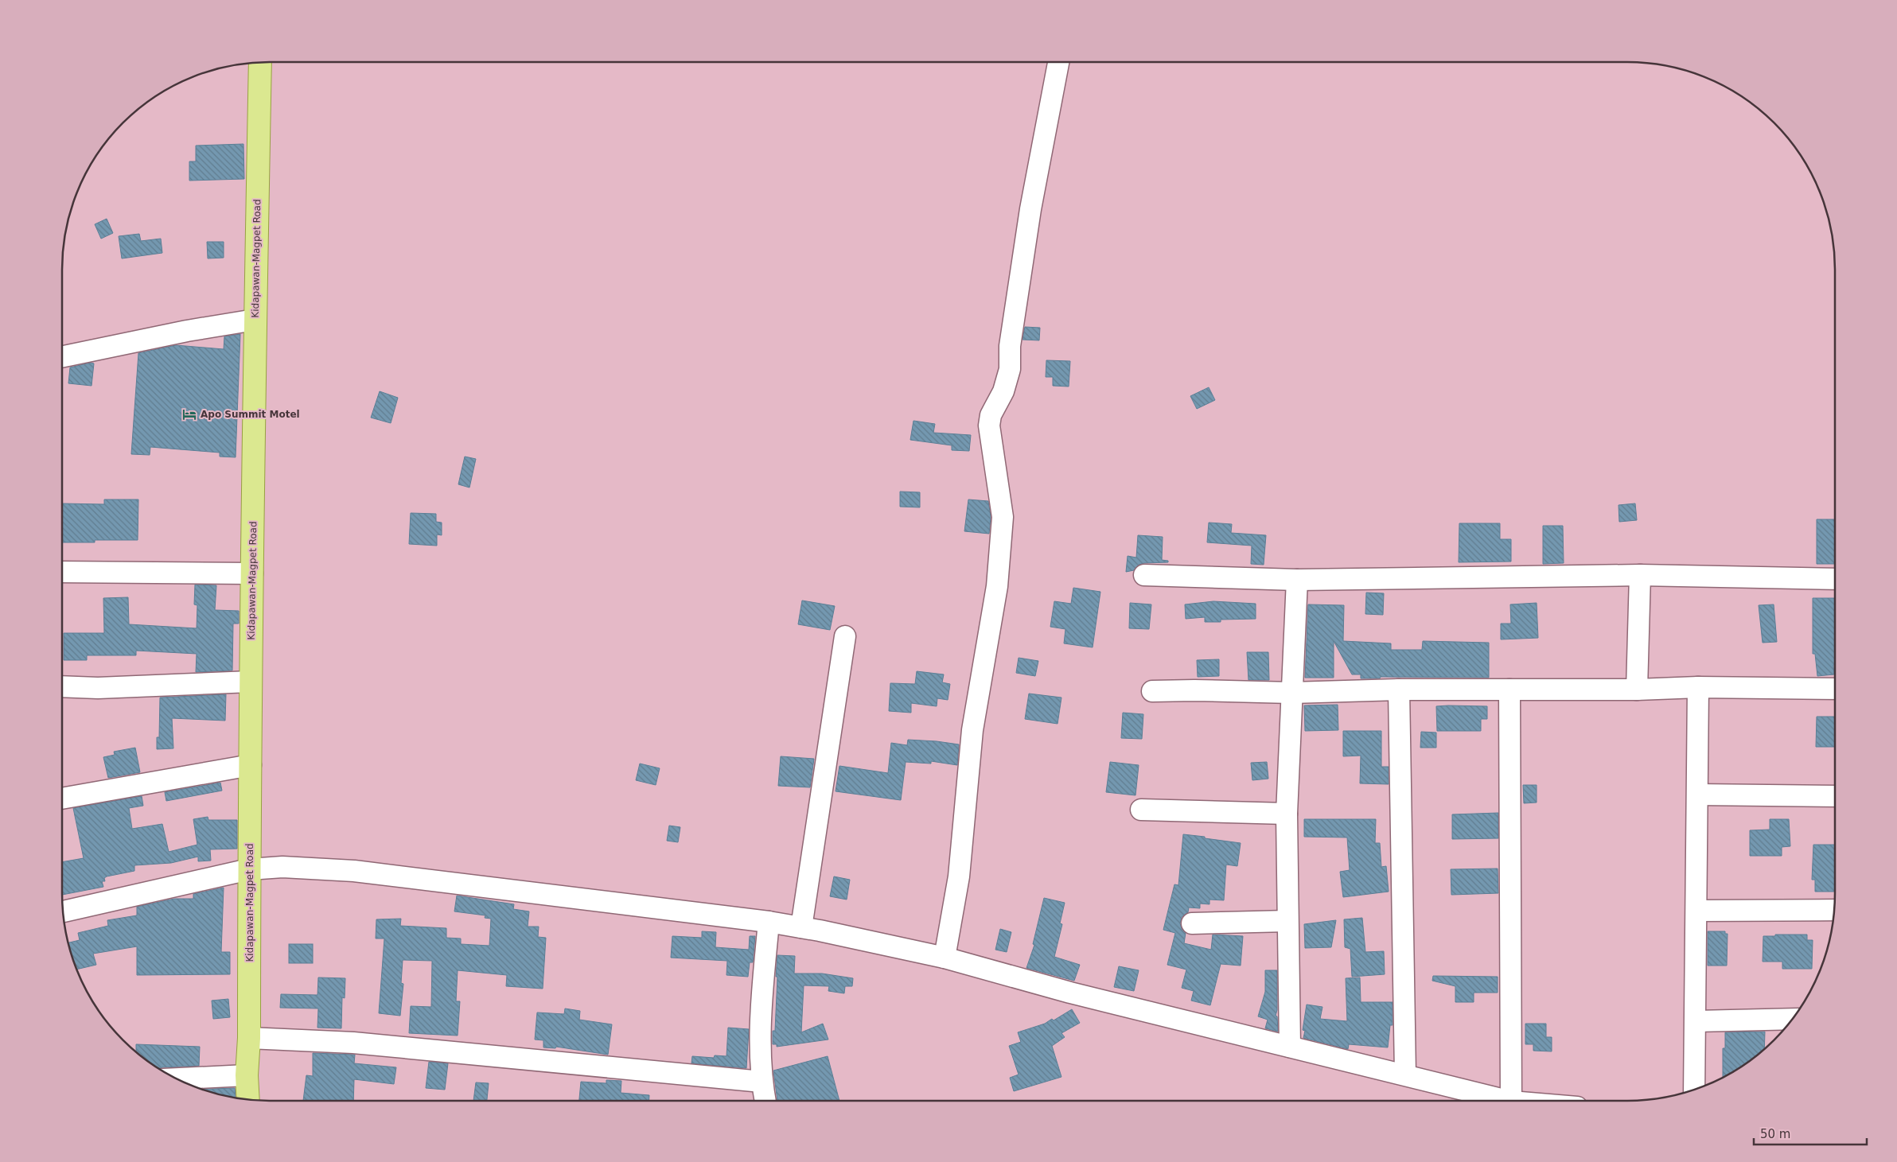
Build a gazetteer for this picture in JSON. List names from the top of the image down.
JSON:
{
  "streets": {
    "main road": ["Kidapawan-Magpet Road"]
  },
  "places": {
    "hotel": ["Apo Summit Motel"]
  },
  "scale_bar": "50 m"
}
